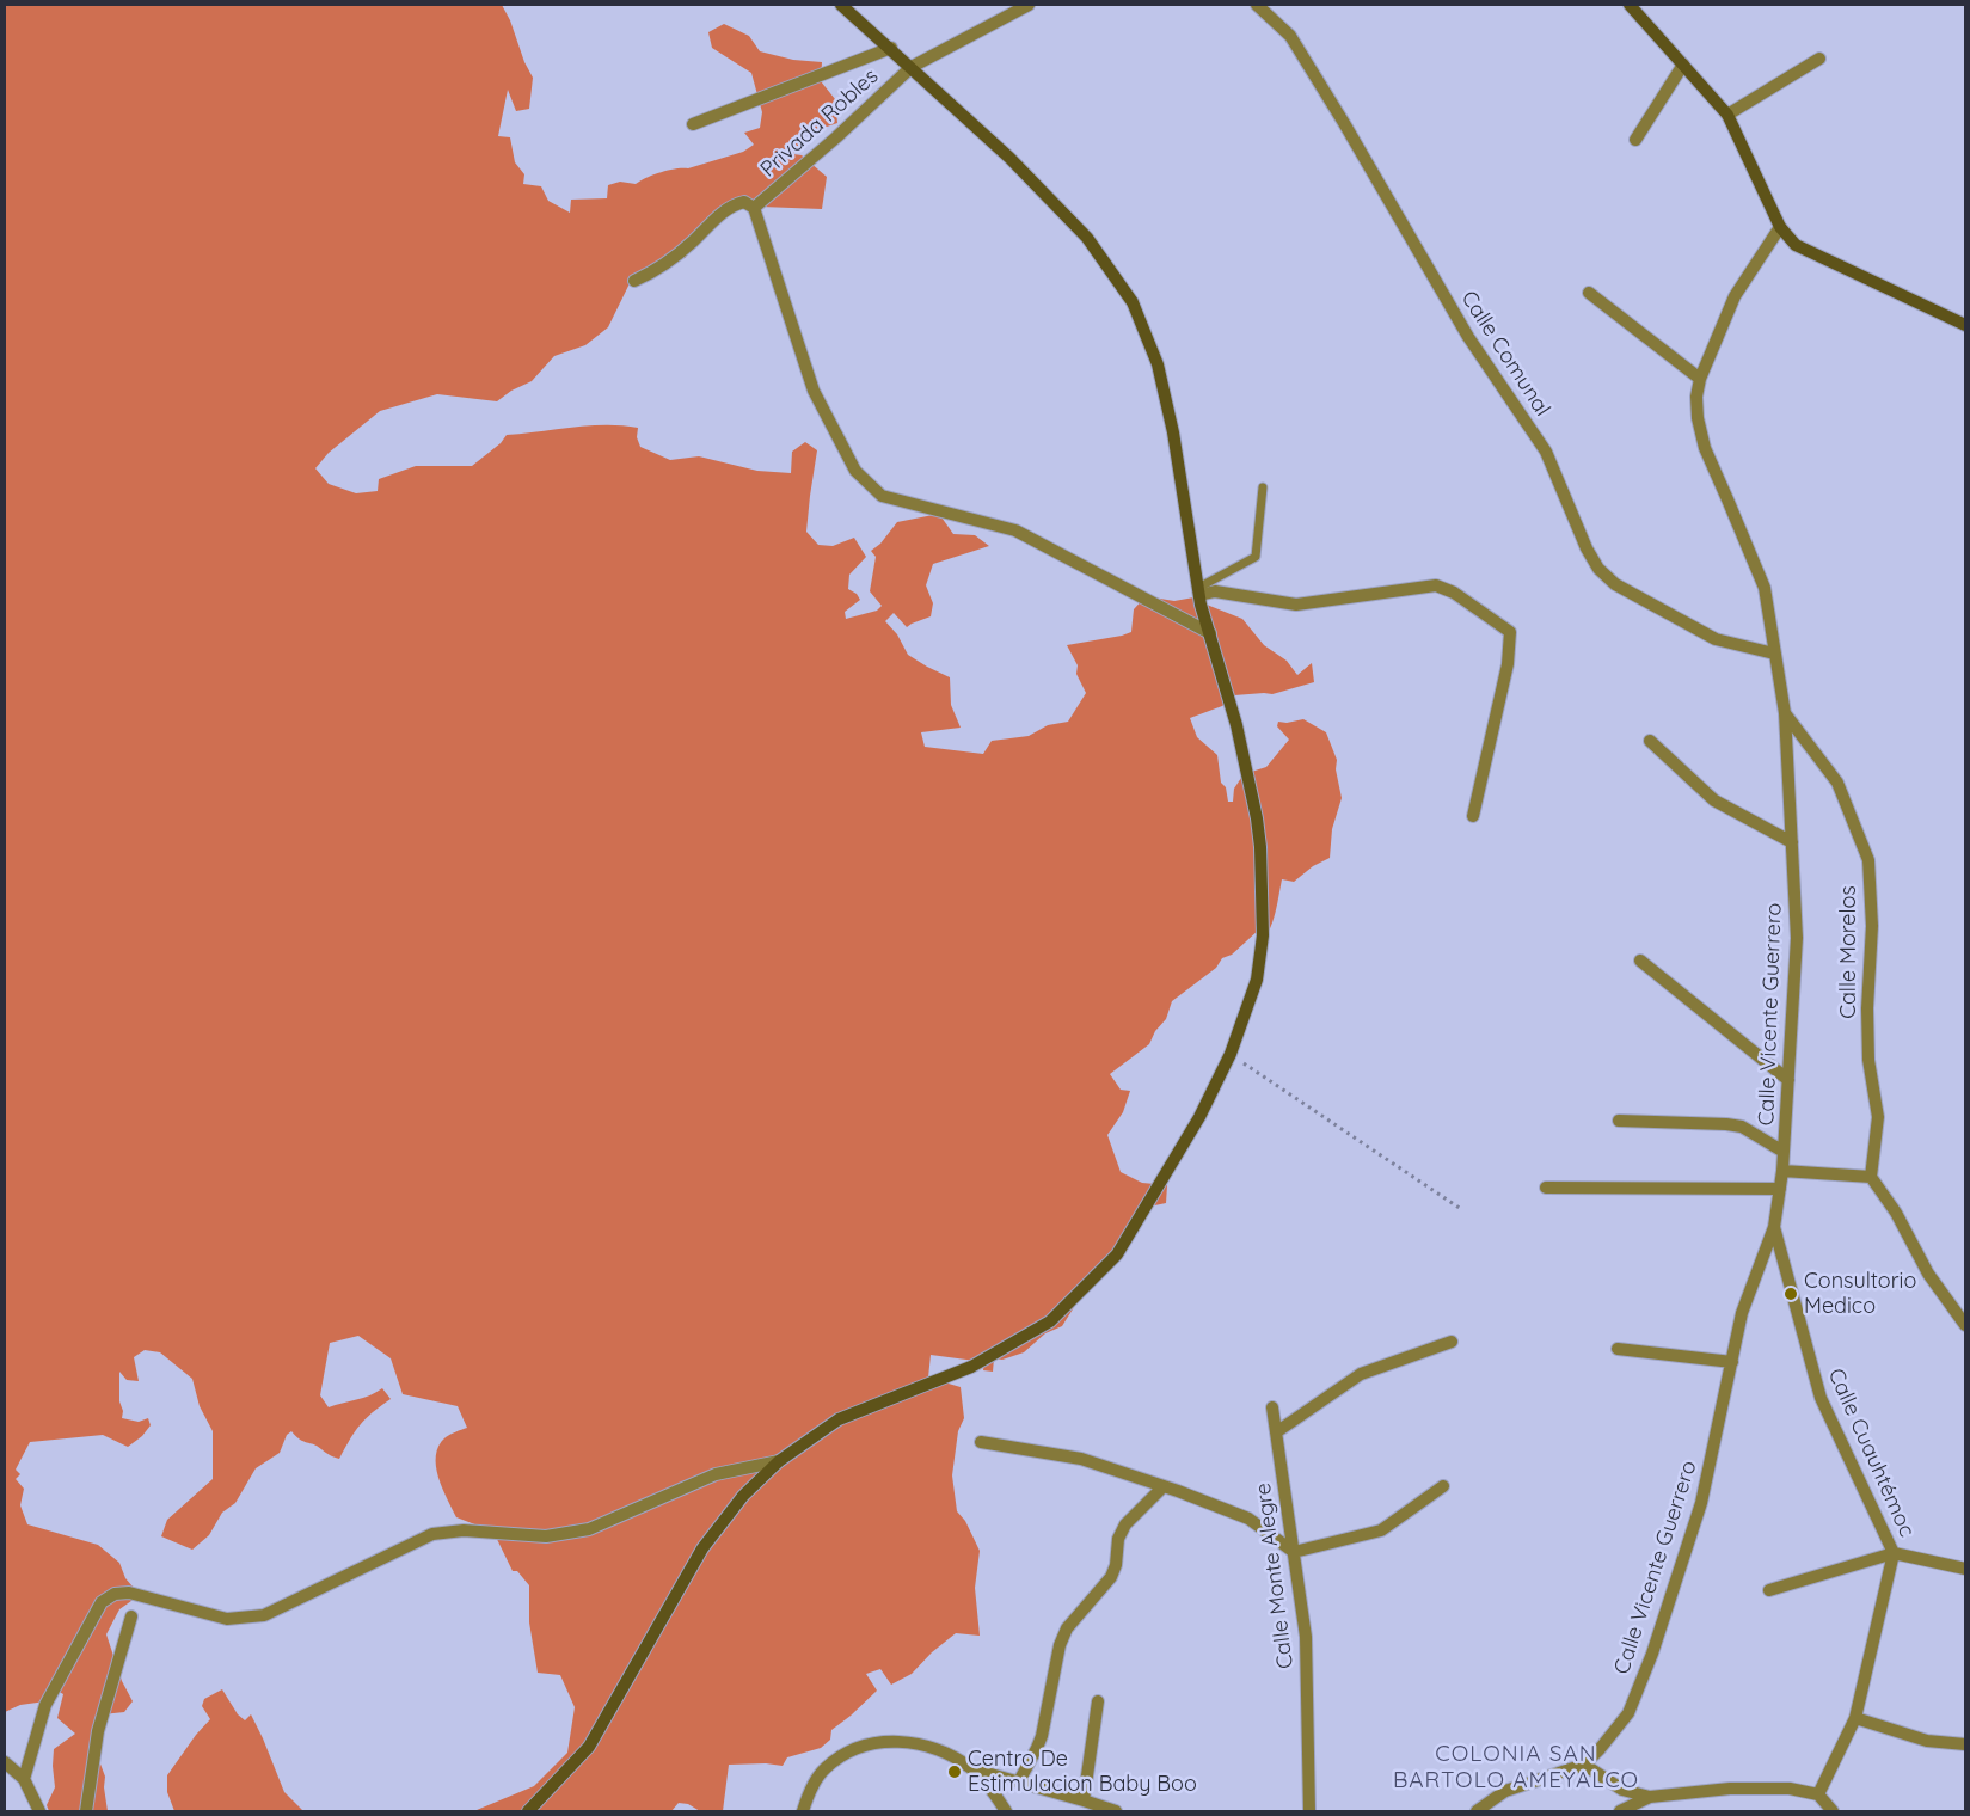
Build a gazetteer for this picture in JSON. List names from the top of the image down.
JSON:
{
  "streets": {
    "street": [
      "Privada Robles",
      "Calle Comunal",
      "Calle Morelos",
      "Calle Vicente Guerrero",
      "Calle Cuauhtémoc",
      "Calle Monte Alegre"
    ]
  },
  "crossings": [
    ["Calle Comunal", "Calle Vicente Guerrero"],
    ["Calle Morelos", "Calle Vicente Guerrero"],
    ["Calle Vicente Guerrero", "Calle Cuauhtémoc"]
  ],
  "districts": ["COLONIA SAN BARTOLO AMEYALCO"],
  "places": ["Consultorio Medico", "Centro De Estimulacion Baby Boo"]
}
